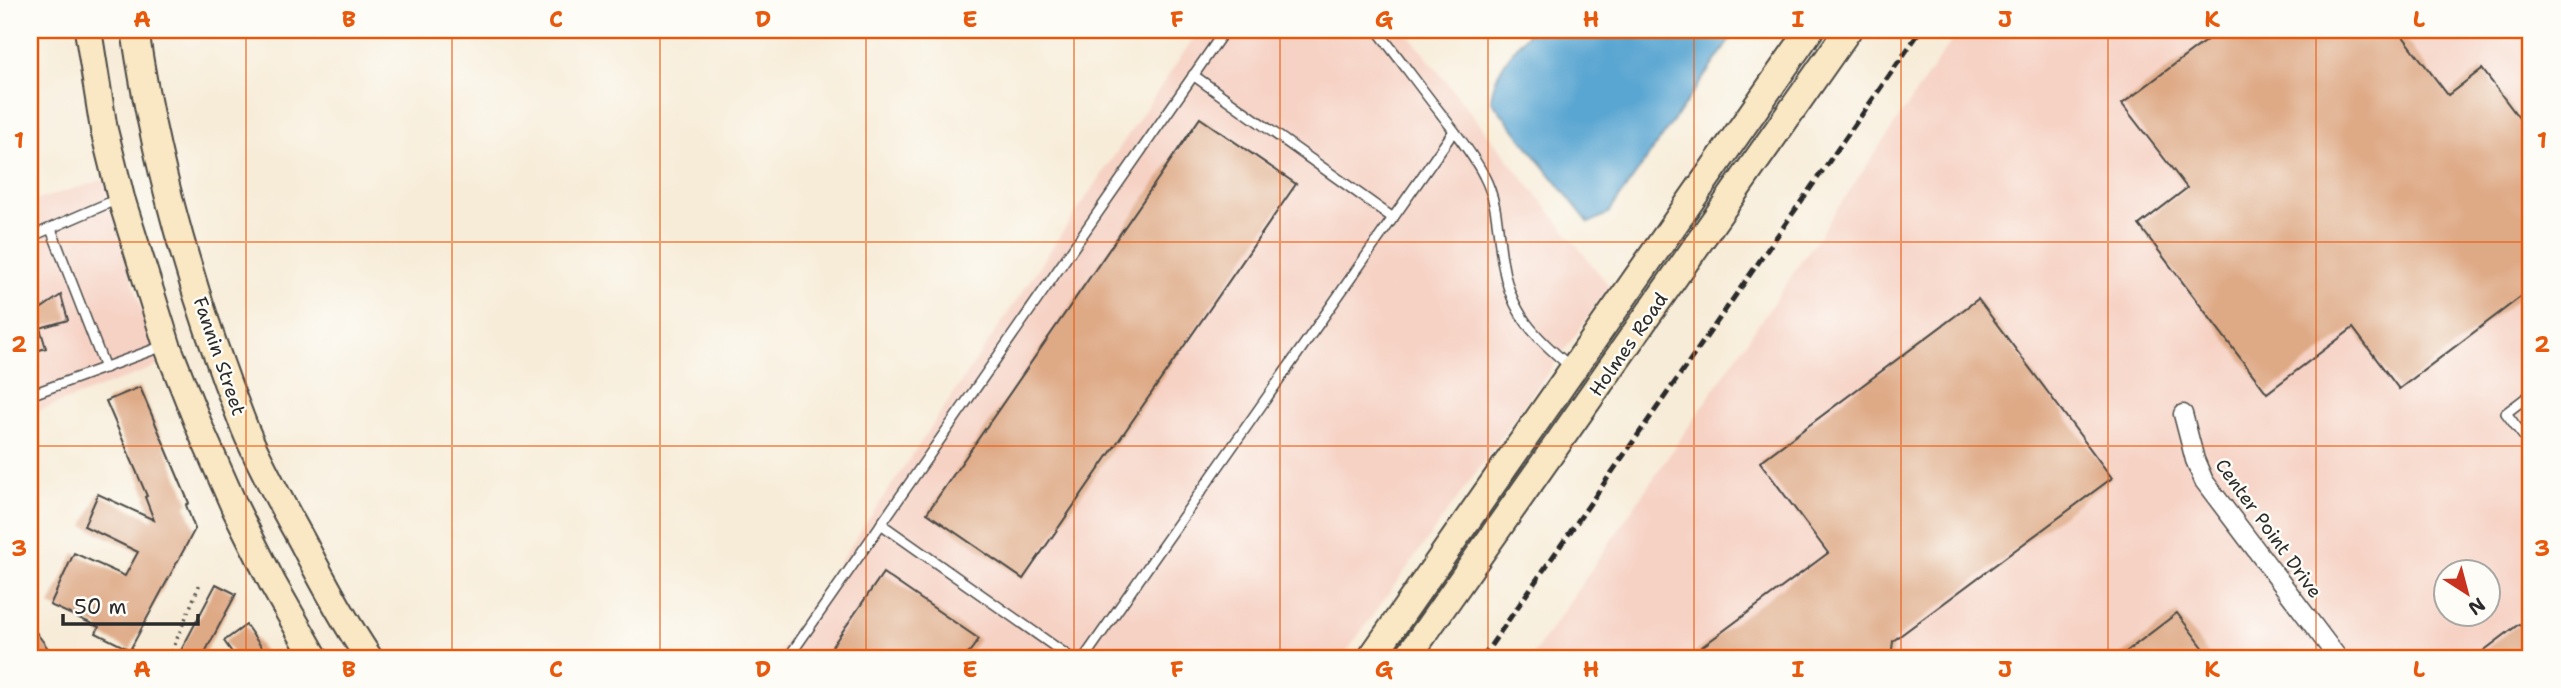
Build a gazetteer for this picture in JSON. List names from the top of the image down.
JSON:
{
  "streets": {
    "main road": ["Holmes Road", "Fannin Street"],
    "street": ["Center Point Drive"]
  },
  "scale_bar": "50 m",
  "north": "bottom right",
  "grid": {
    "columns": [
      "A",
      "B",
      "C",
      "D",
      "E",
      "F",
      "G",
      "H",
      "I",
      "J",
      "K",
      "L"
    ],
    "rows": ["1", "2", "3"]
  }
}
